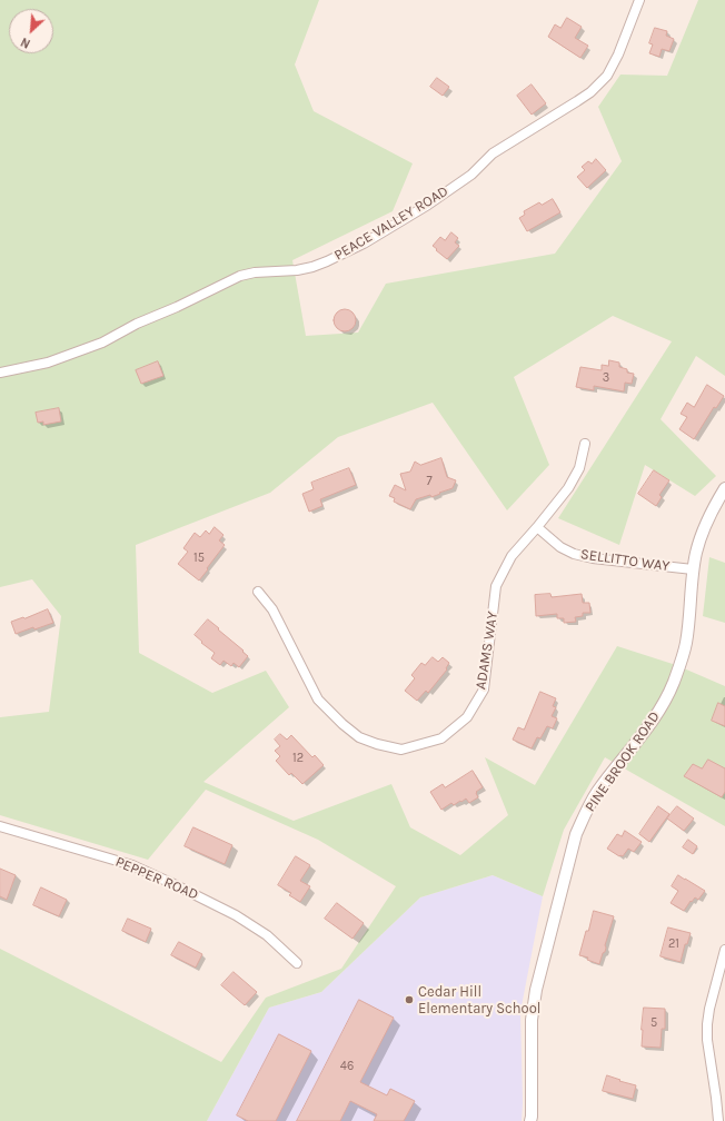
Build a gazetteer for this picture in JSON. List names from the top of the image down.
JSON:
{
  "streets": {
    "street": [
      "PEACE VALLEY ROAD",
      "SELLITTO WAY",
      "ADAMS WAY",
      "PINE BROOK ROAD",
      "PEPPER ROAD"
    ]
  },
  "crossings": [
    ["SELLITTO WAY", "ADAMS WAY"],
    ["SELLITTO WAY", "PINE BROOK ROAD"]
  ],
  "places": ["Cedar Hill Elementary School"],
  "house_numbers": [
    "3",
    "7",
    "15",
    "12",
    "21",
    "5",
    "46"
  ],
  "north": "bottom left"
}
